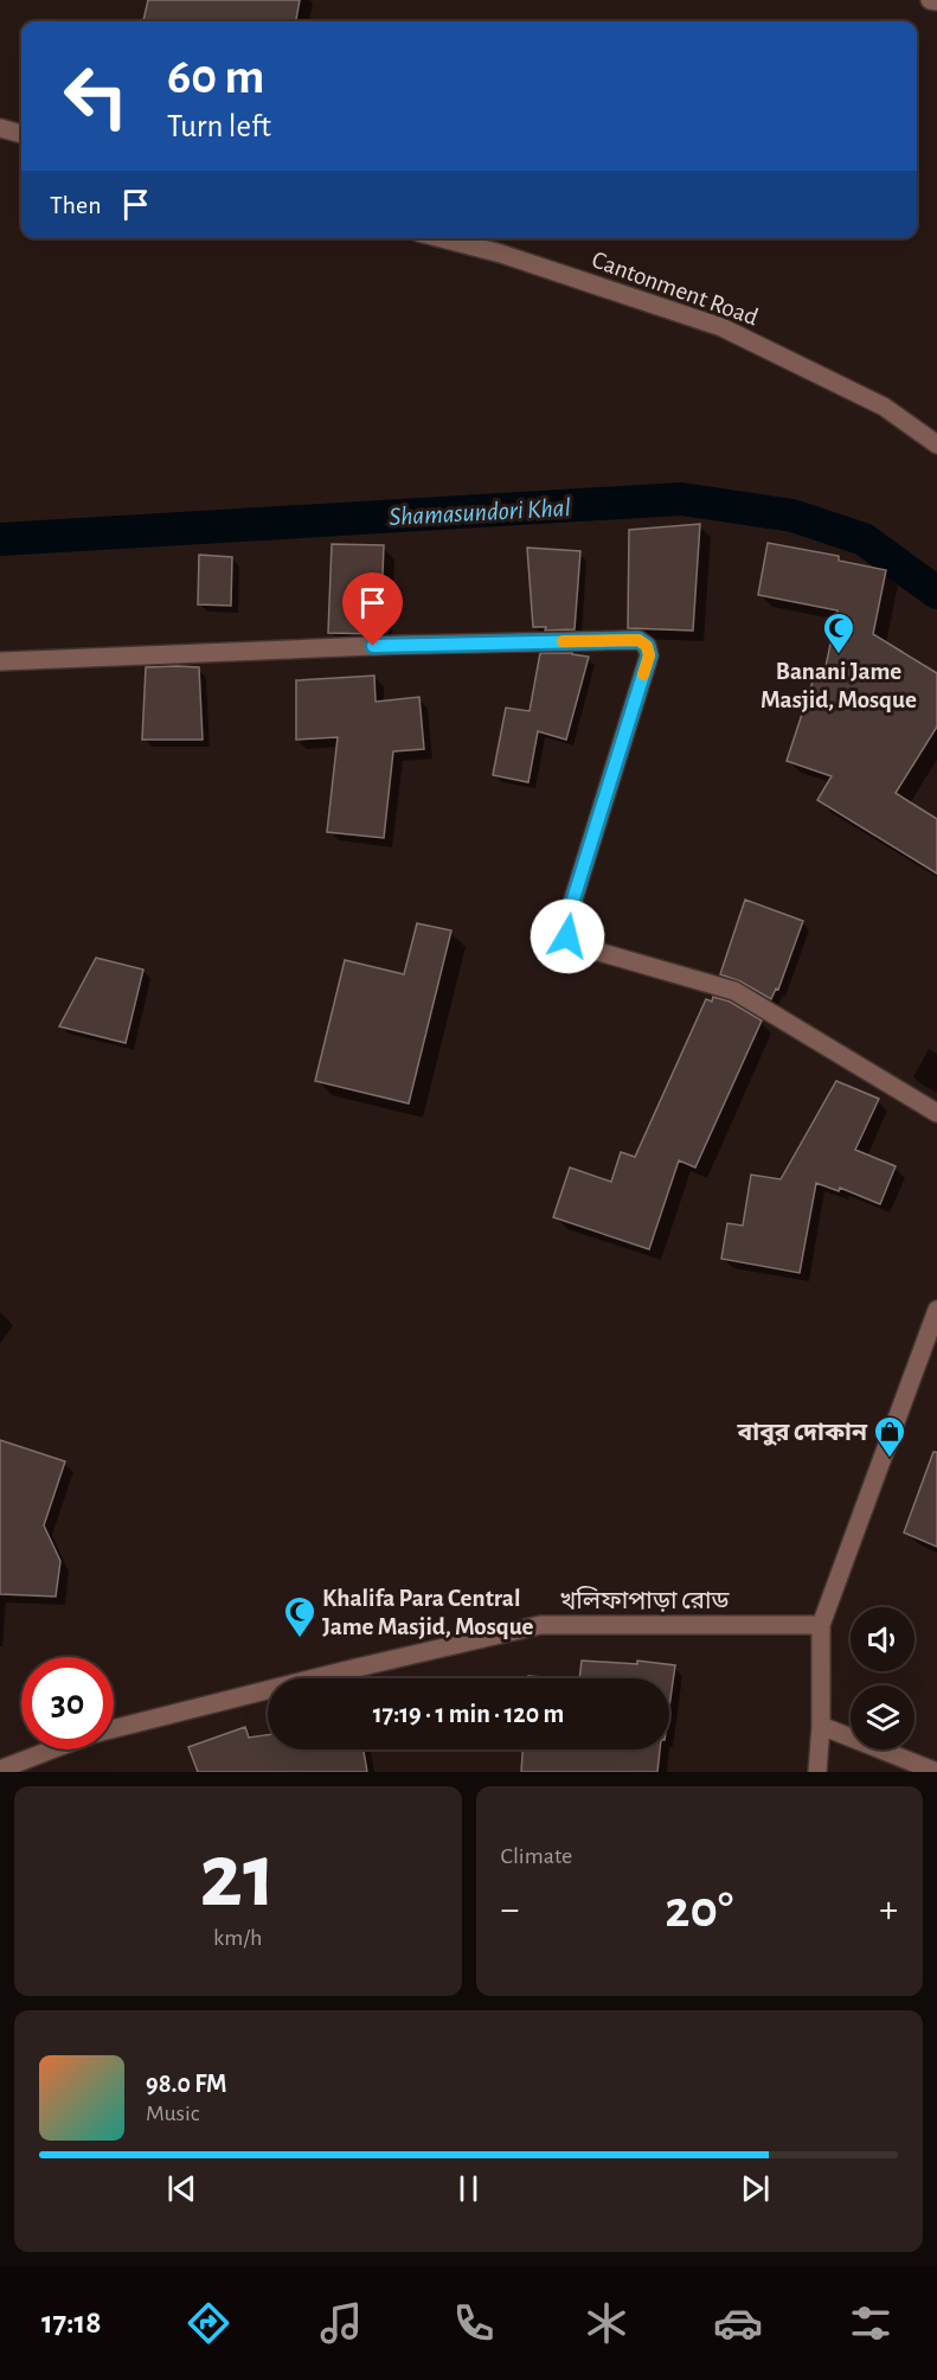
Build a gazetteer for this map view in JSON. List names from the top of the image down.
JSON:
{
  "streets": {
    "street": ["Cantonment Road", "খলিফাপাড়া রোড"]
  },
  "water": ["Shamasundori Khal"],
  "places": {
    "mosque": ["Banani Jame Masjid, Mosque", "Khalifa Para Central Jame Masjid, Mosque"],
    "shop": ["বাবুর দোকান"]
  },
  "page": {
    "turn": ["60 m", "Turn left"],
    "then": "Then",
    "limit": "30",
    "trip": "17:19 · 1 min · 120 m",
    "tile": [
      ["21", "km/h"],
      "Climate"
    ],
    "heat": ["−", "20°", "+"],
    "song": ["98.0 FM", "Music"],
    "tabs": "17:18"
  }
}
